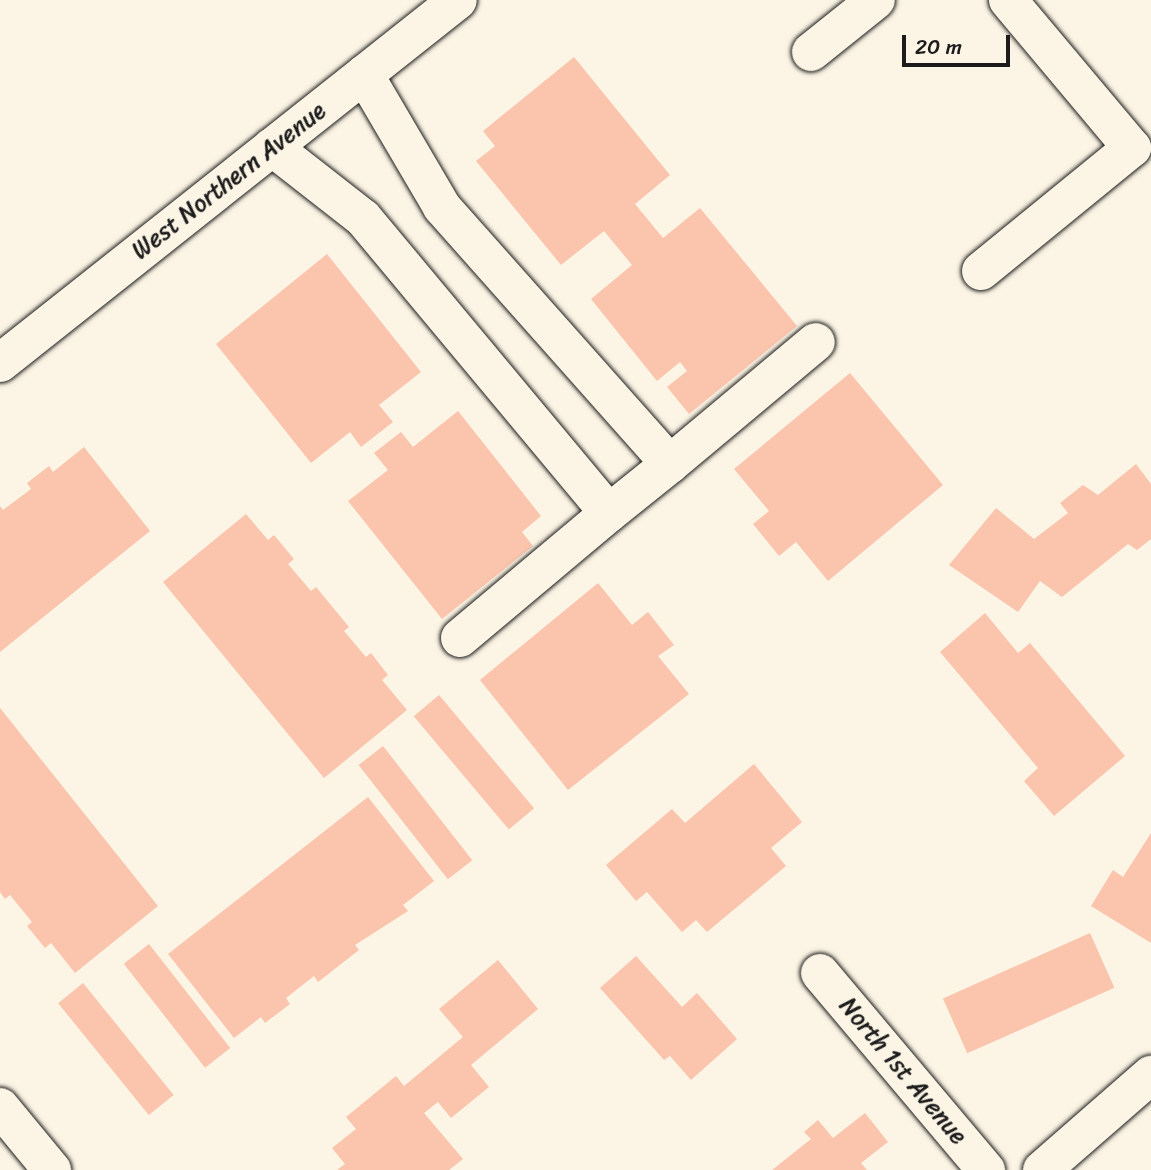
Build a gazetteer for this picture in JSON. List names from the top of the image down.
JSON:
{
  "streets": {
    "main road": ["West Northern Avenue", "North 1st Avenue"]
  },
  "scale_bar": "20 m"
}
